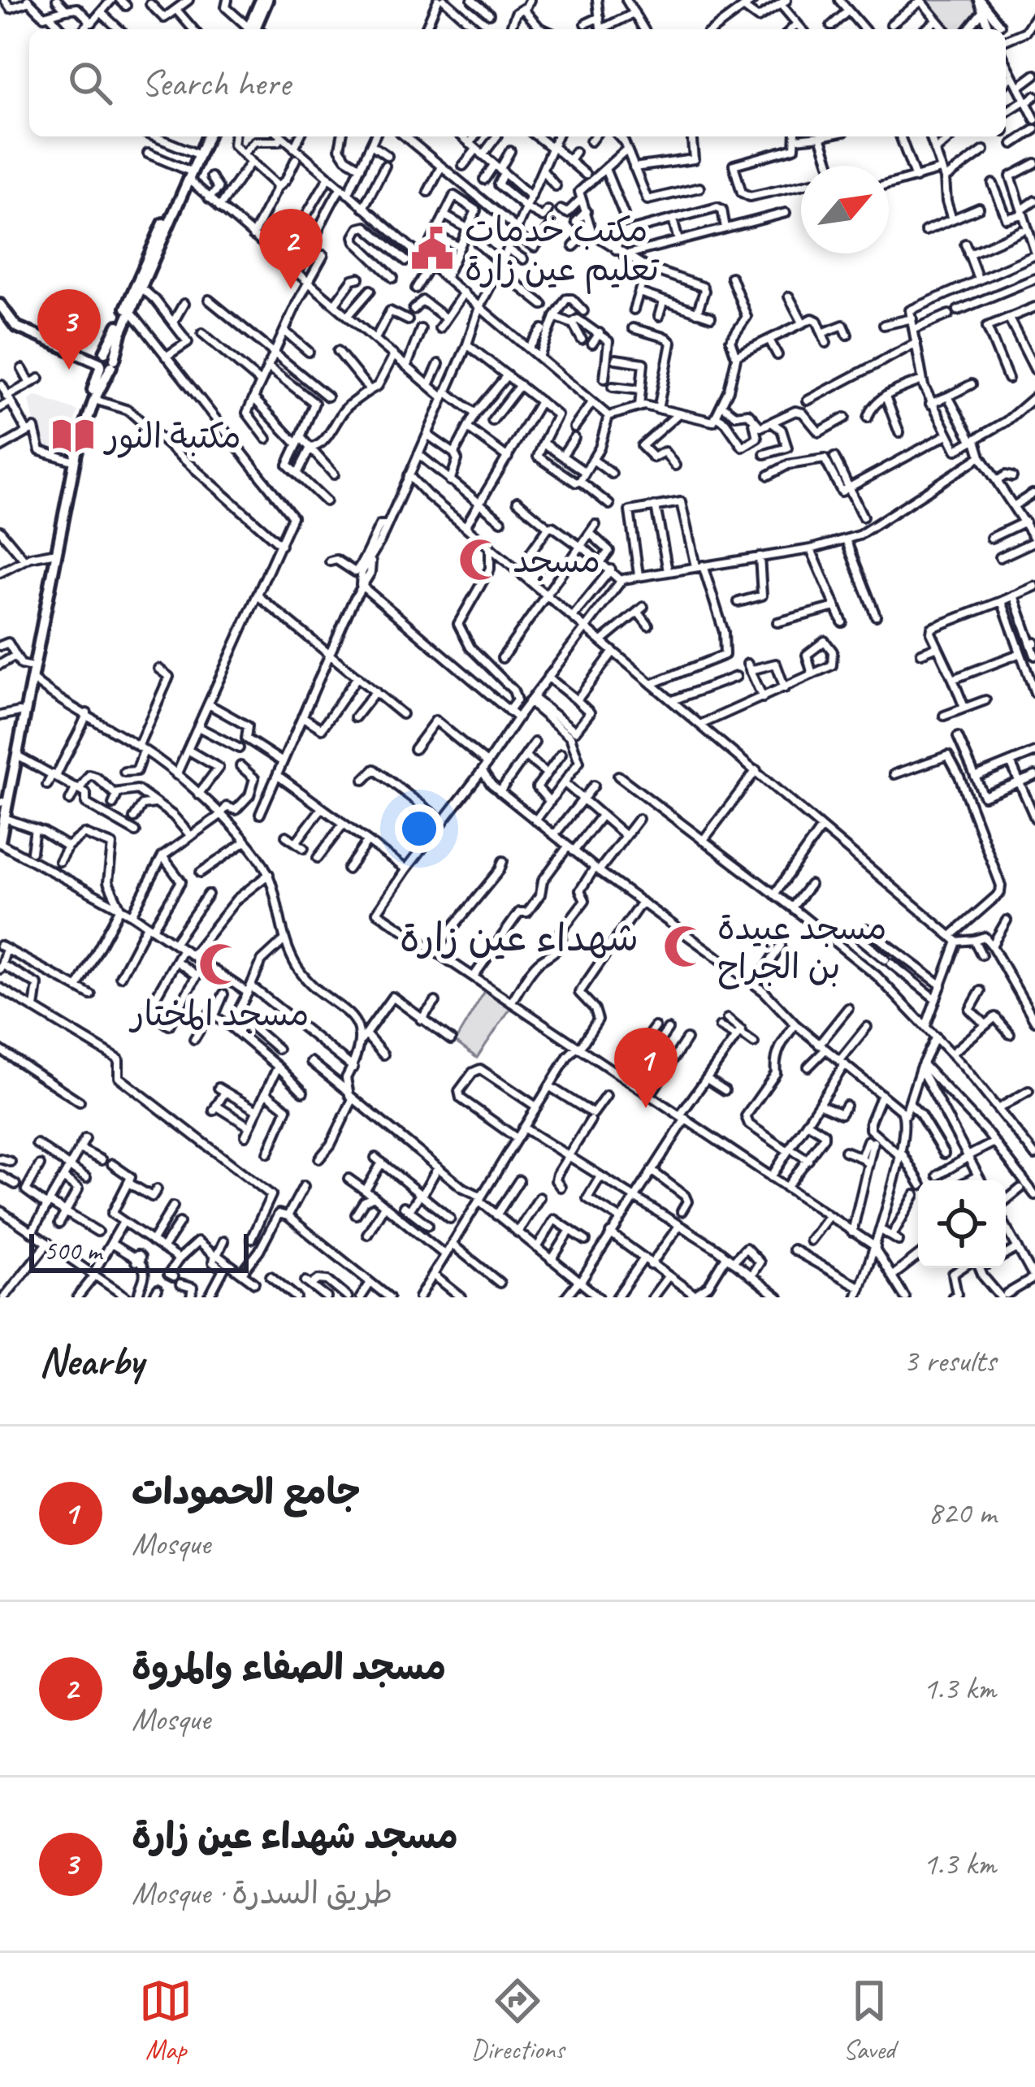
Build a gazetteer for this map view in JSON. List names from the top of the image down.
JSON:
{
  "districts": ["شهداء عين زارة"],
  "places": {
    "public building": ["مكتب خدمات تعليم عين زارة"],
    "library": ["مكتبة النور"],
    "mosque": ["مسجد", "مسجد عبيدة بن الجراح", "مسجد المختار"]
  },
  "scale_bar": "500 m",
  "north": "top right",
  "page": {
    "search": "Search here",
    "pins": ["2", "3", "1"],
    "scale": "500 m",
    "heading": ["Nearby", "3 results"],
    "list": [
      {
        "mark": "1",
        "name": "جامع الحمودات",
        "note": "Mosque",
        "value": "820 m"
      },
      {
        "mark": "2",
        "name": "مسجد الصفاء والمروة",
        "note": "Mosque",
        "value": "1.3 km"
      },
      {
        "mark": "3",
        "name": "مسجد شهداء عين زارة",
        "note": "Mosque · طريق السدرة",
        "value": "1.3 km"
      }
    ],
    "nav": ["Map", "Directions", "Saved"]
  }
}
